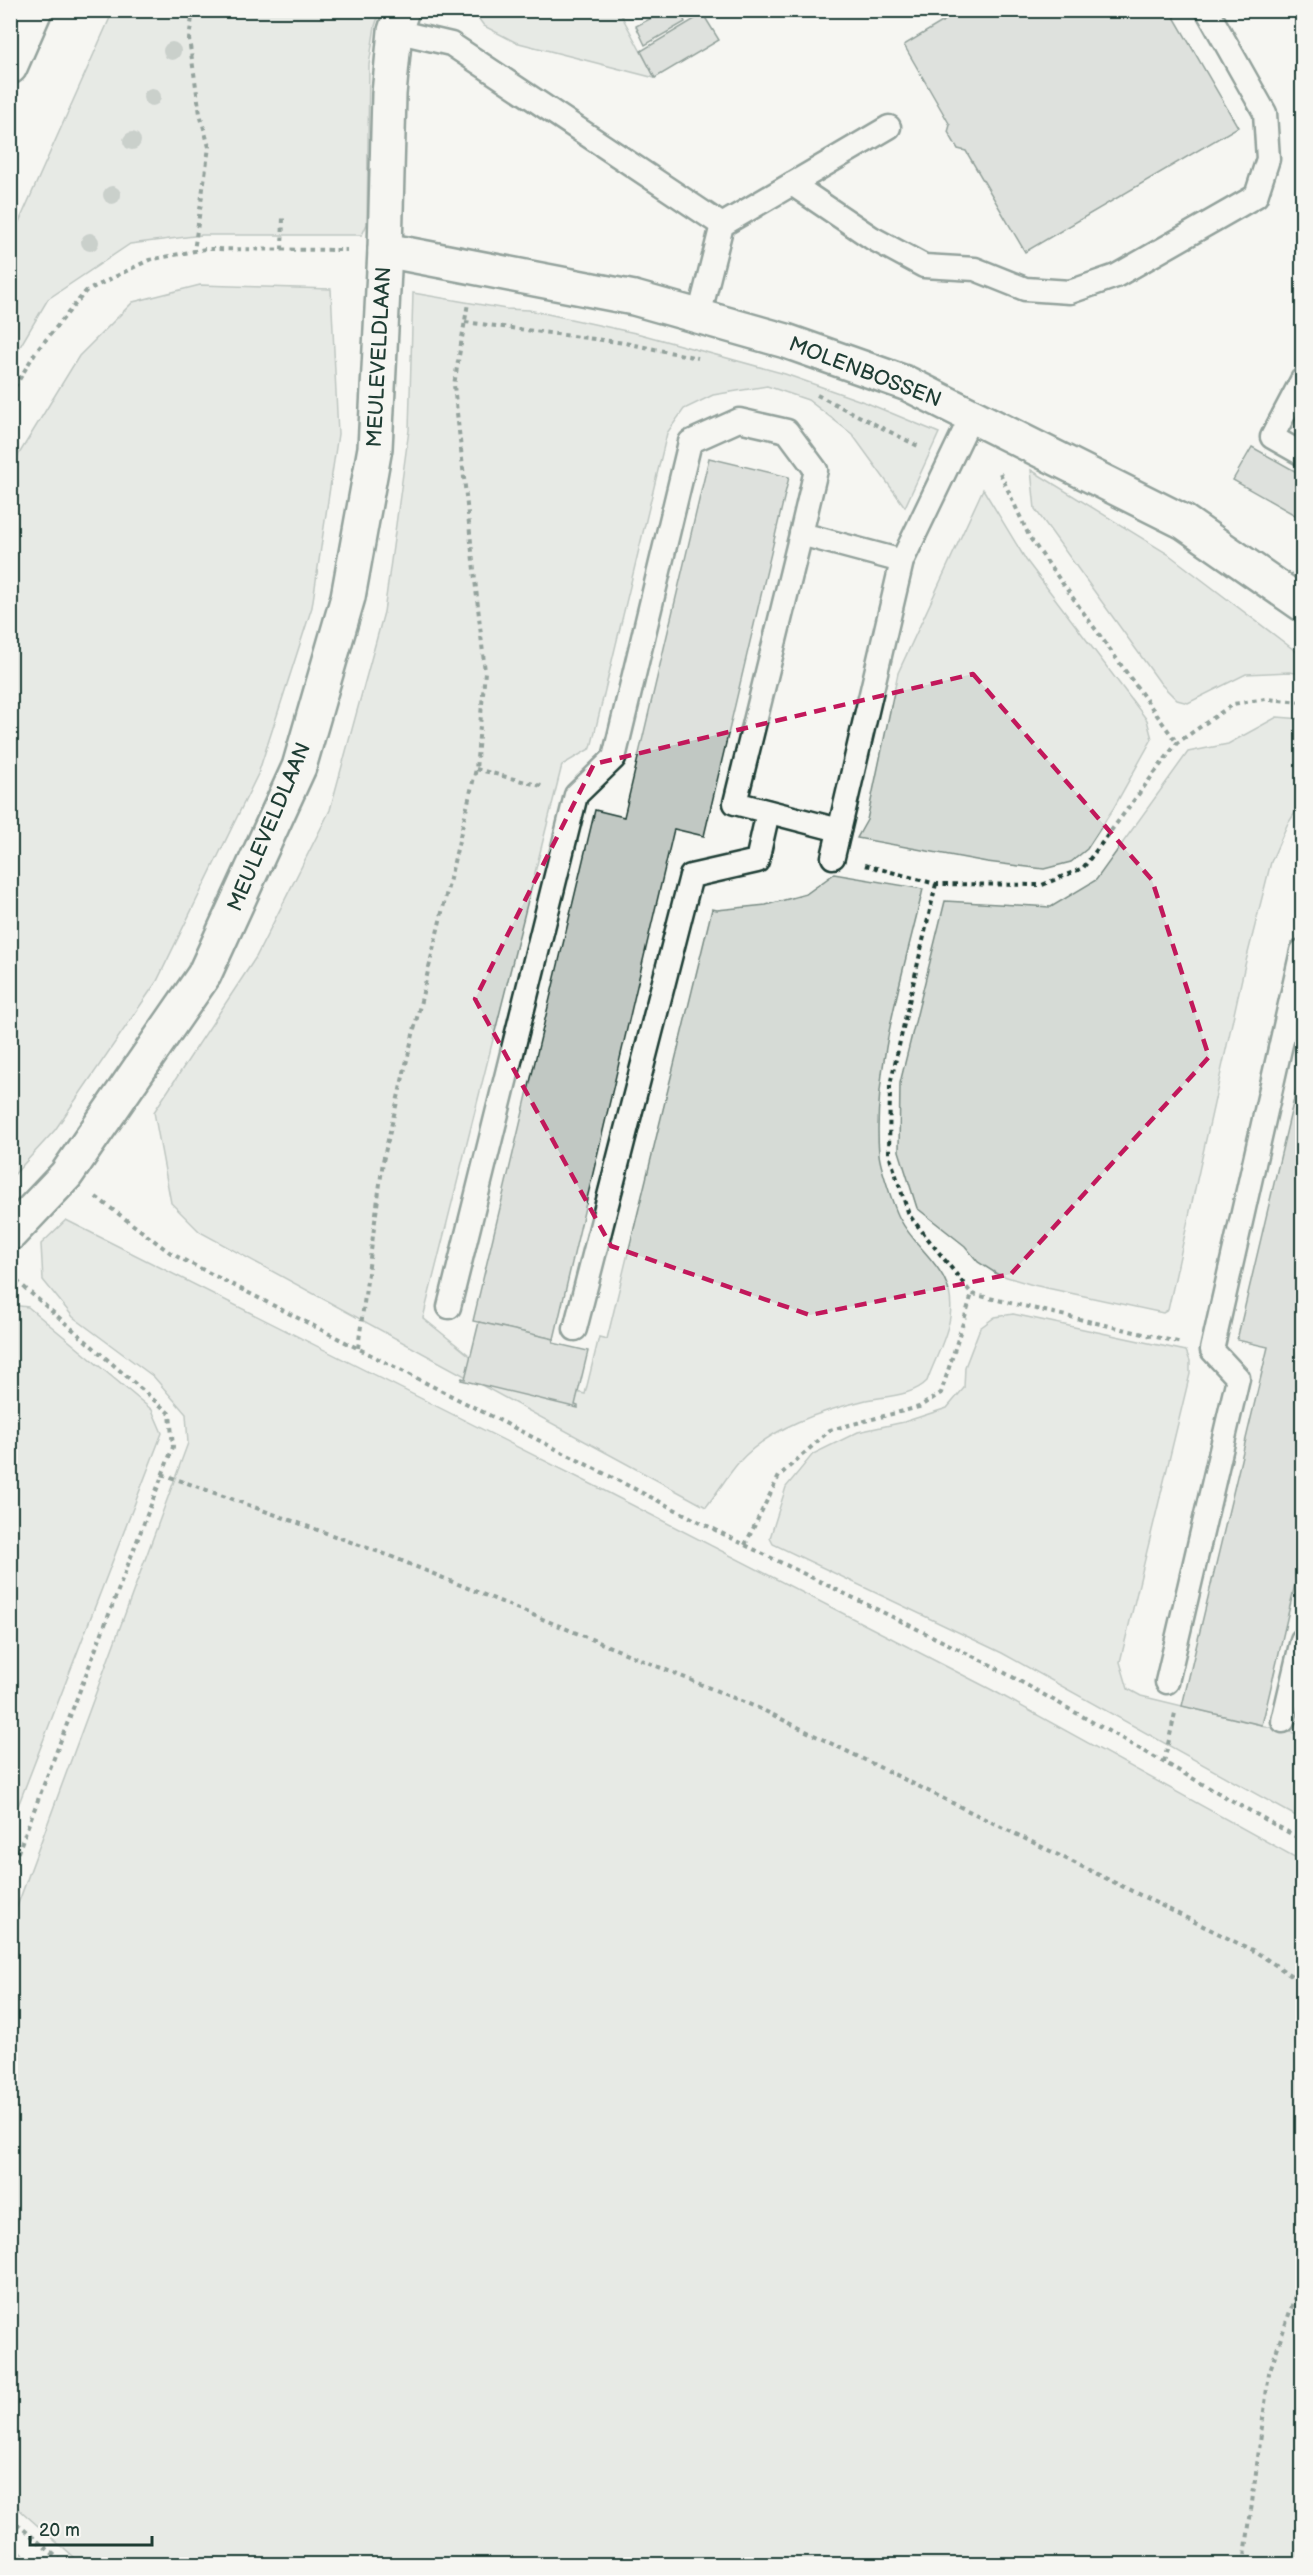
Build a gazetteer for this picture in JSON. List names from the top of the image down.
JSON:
{
  "streets": {
    "main road": ["MEULEVELDLAAN", "MOLENBOSSEN"]
  },
  "crossings": [
    ["MEULEVELDLAAN", "MOLENBOSSEN"]
  ],
  "scale_bar": "20 m"
}
